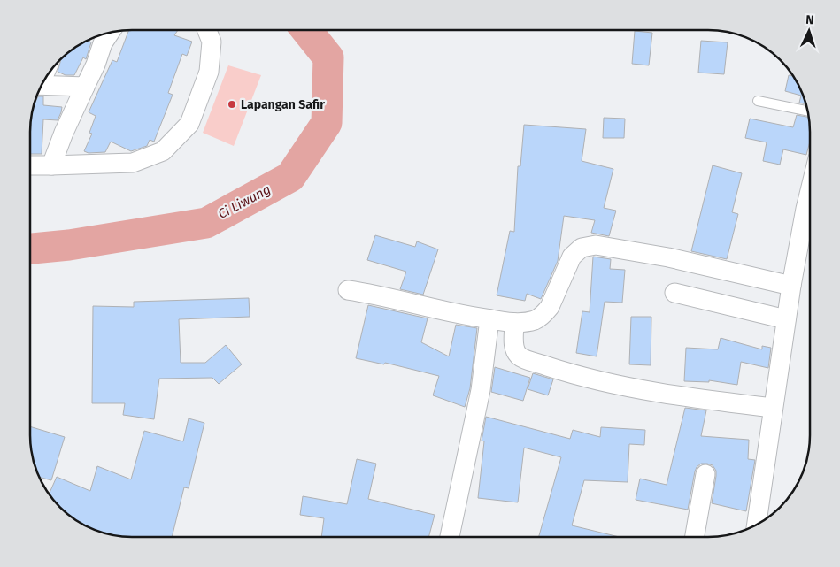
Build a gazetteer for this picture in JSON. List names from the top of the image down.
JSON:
{
  "water": ["Ci Liwung"],
  "places": ["Lapangan Safir"],
  "north": "top"
}
